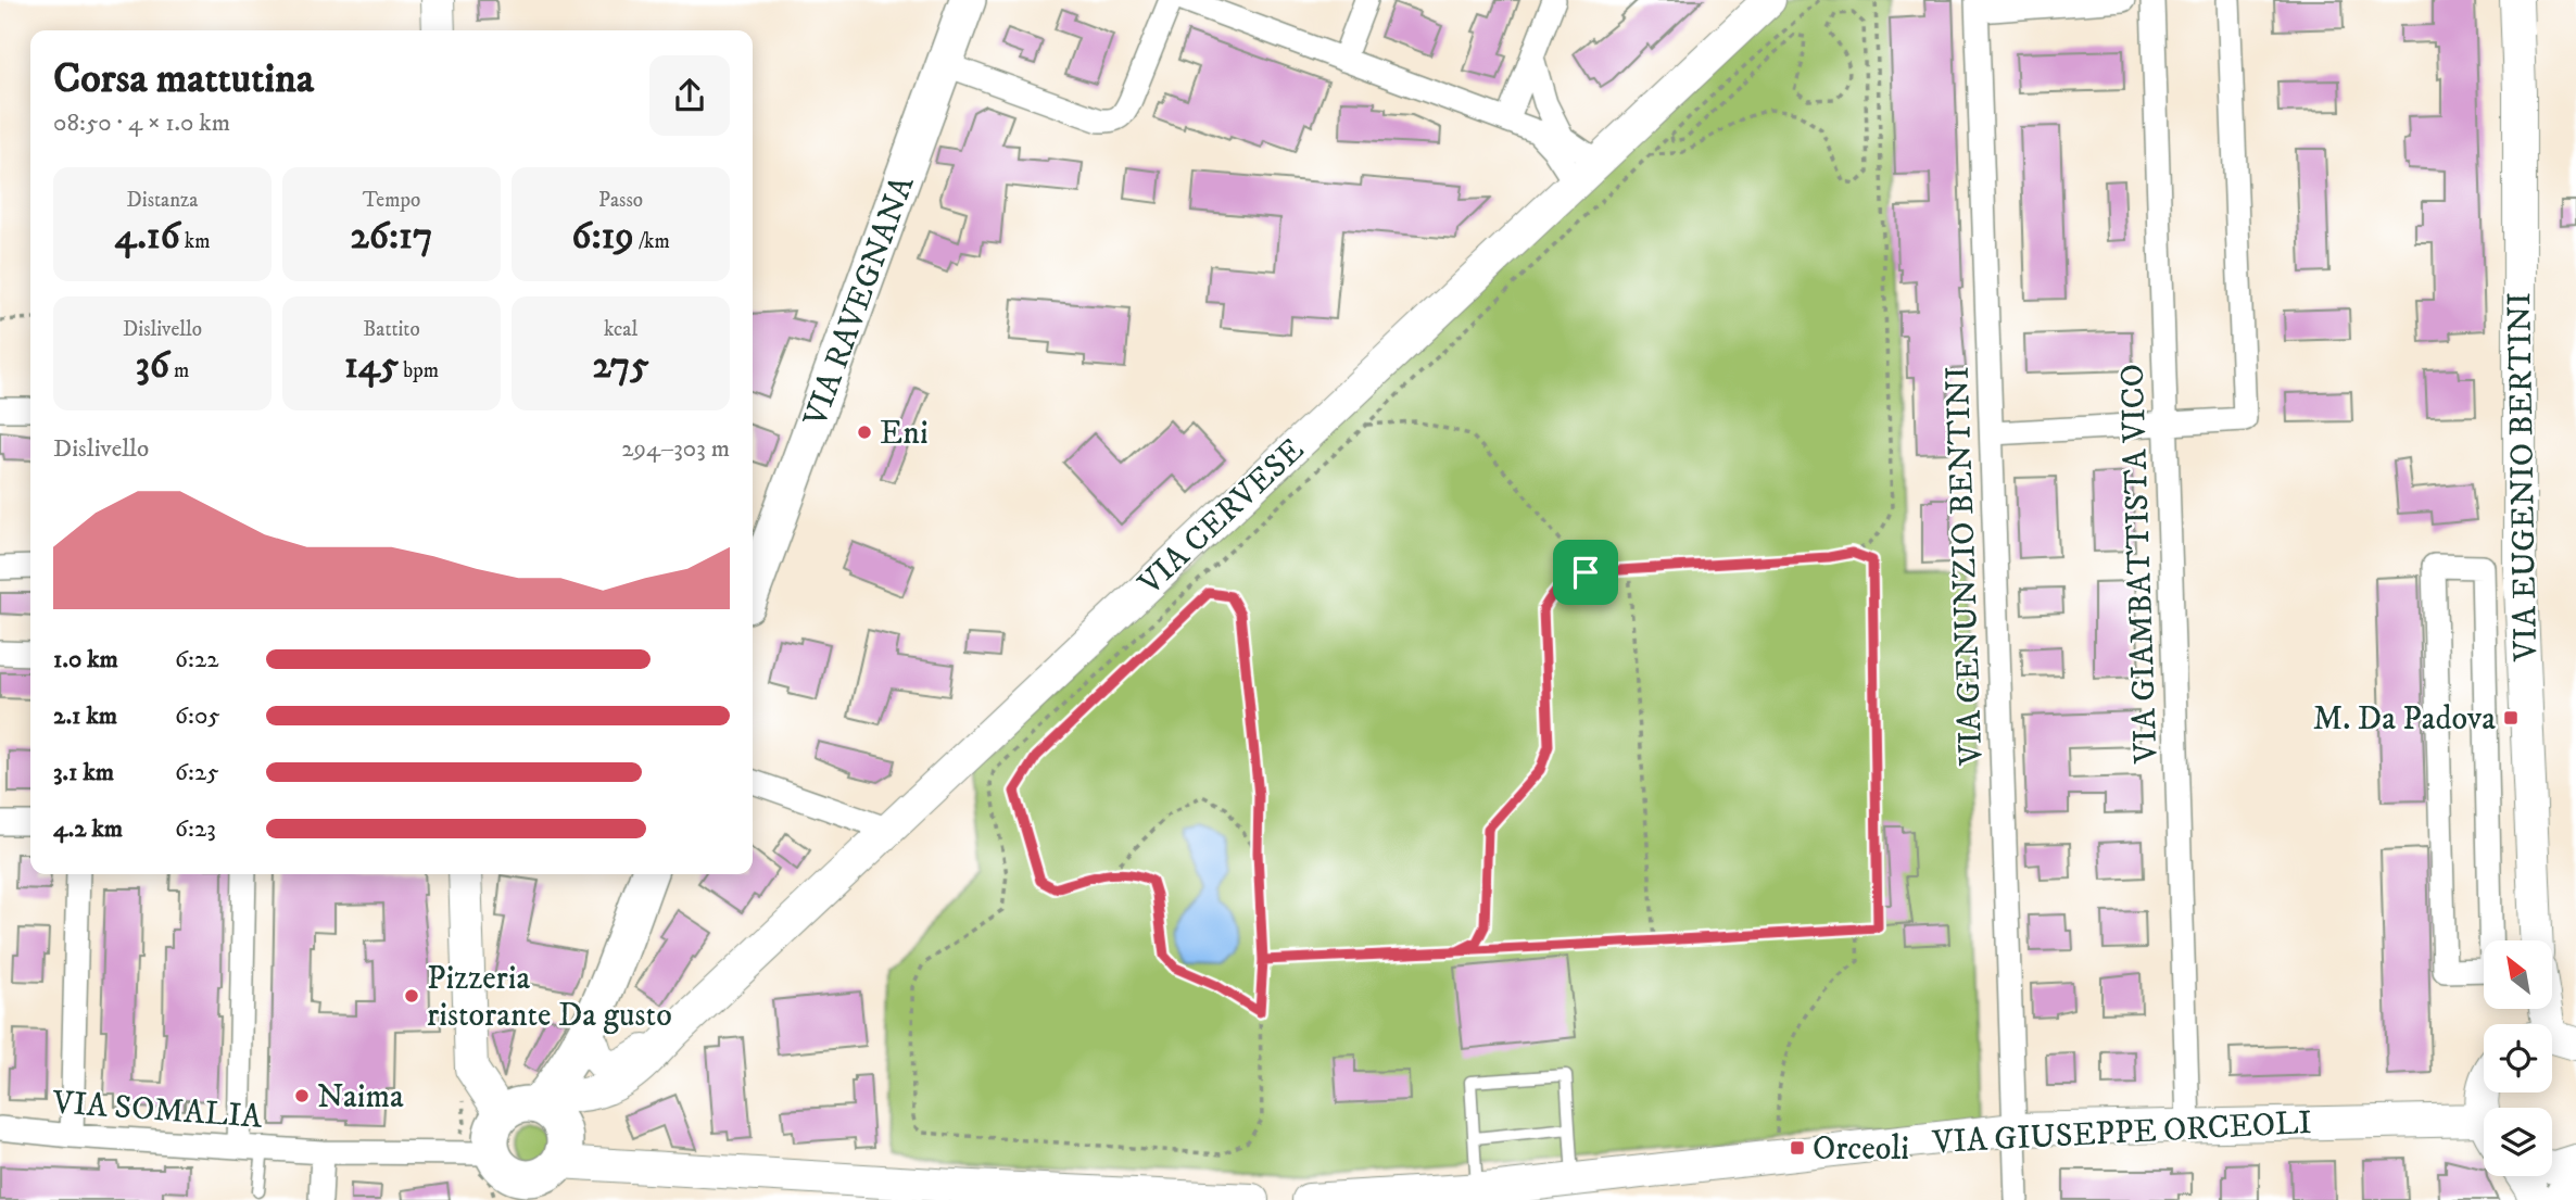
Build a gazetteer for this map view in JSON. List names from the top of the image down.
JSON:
{
  "streets": {
    "main road": ["VIA RAVEGNANA"],
    "street": [
      "VIA EUGENIO BERTINI",
      "VIA CERVESE",
      "VIA GIAMBATTISTA VICO",
      "VIA GENUNZIO BENTINI",
      "VIA SOMALIA",
      "VIA GIUSEPPE ORCEOLI"
    ]
  },
  "crossings": [
    ["VIA GIAMBATTISTA VICO", "VIA GIUSEPPE ORCEOLI"],
    ["VIA GENUNZIO BENTINI", "VIA GIUSEPPE ORCEOLI"]
  ],
  "places": {
    "other": ["Eni", "Pizzeria ristorante Da gusto", "Naima"],
    "transit": ["M. Da Padova", "Orceoli"]
  },
  "north": "top left",
  "page": {
    "heading": ["Corsa mattutina", "08:50 · 4 × 1.0 km"],
    "stats": [
      ["Distanza", "4.16 km"],
      ["Tempo", "26:17"],
      ["Passo", "6:19 /km"],
      ["Dislivello", "36 m"],
      ["Battito", "145 bpm"],
      ["kcal", "275"]
    ],
    "chart": ["Dislivello", "294–303 m"],
    "list": [
      {
        "name": "1.0 km",
        "note": "6:22"
      },
      {
        "name": "2.1 km",
        "note": "6:05"
      },
      {
        "name": "3.1 km",
        "note": "6:25"
      },
      {
        "name": "4.2 km",
        "note": "6:23"
      }
    ]
  }
}
